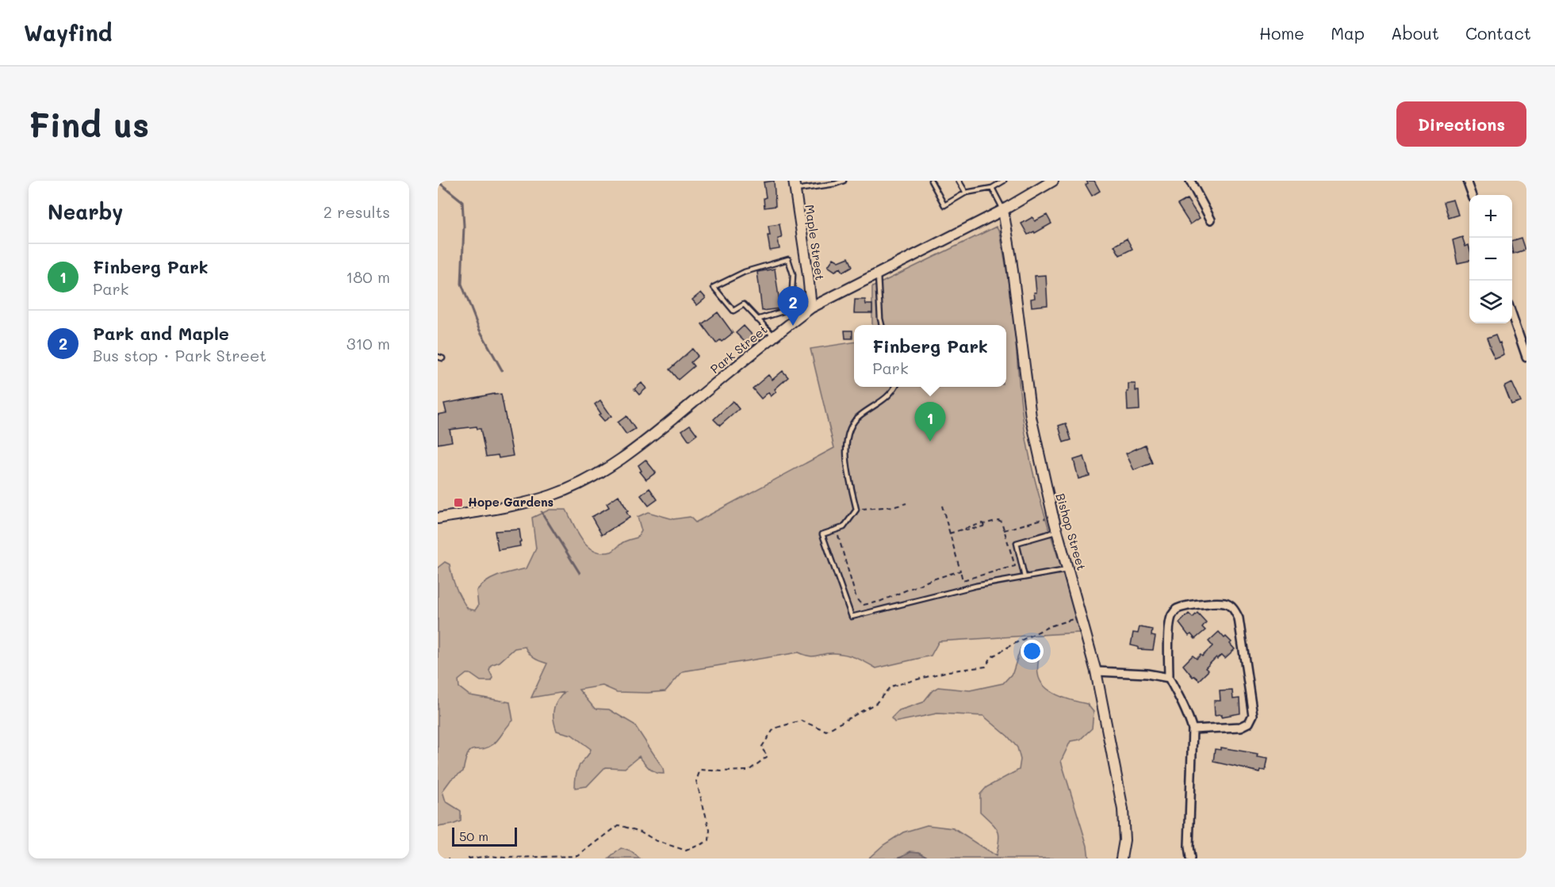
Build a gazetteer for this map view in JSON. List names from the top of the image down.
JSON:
{
  "streets": {
    "main road": ["Maple Street", "Park Street", "Bishop Street"]
  },
  "crossings": [
    ["Maple Street", "Park Street"],
    ["Park Street", "Bishop Street"]
  ],
  "places": {
    "transit": ["Hope Gardens"]
  },
  "scale_bar": "50 m",
  "page": {
    "header": "Wayfind",
    "nav": [
      "Home",
      "Map",
      "About",
      "Contact"
    ],
    "buttons": "Directions",
    "title": "Find us",
    "heading": ["Nearby", "2 results"],
    "map_buttons": ["+", "−"],
    "list": [
      {
        "mark": "1",
        "name": "Finberg Park",
        "note": "Park",
        "value": "180 m"
      },
      {
        "mark": "2",
        "name": "Park and Maple",
        "note": "Bus stop · Park Street",
        "value": "310 m"
      }
    ],
    "pins": ["2", "1"],
    "popup": ["Finberg Park", "Park"],
    "scale": "50 m"
  }
}
